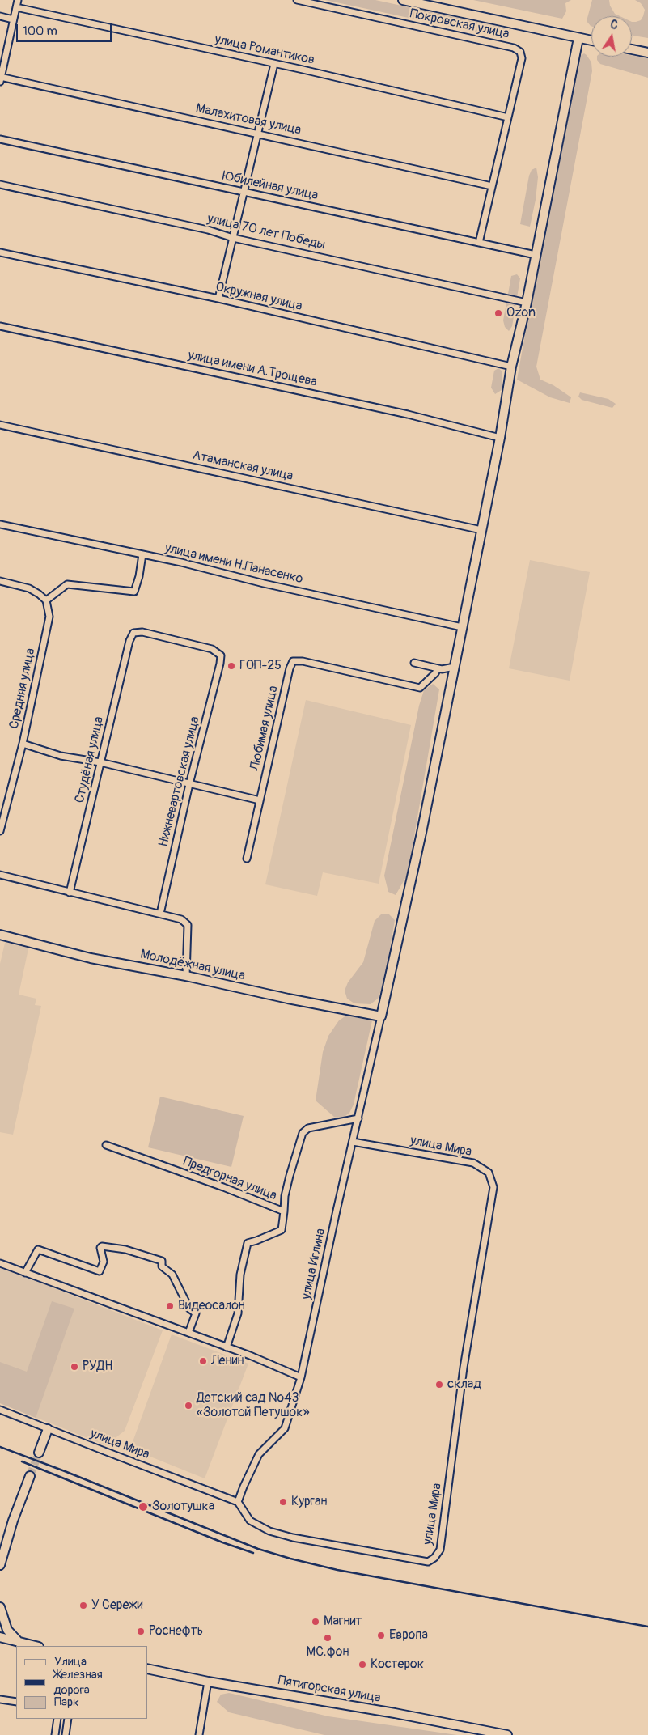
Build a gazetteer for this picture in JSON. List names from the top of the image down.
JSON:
{
  "streets": {
    "street": [
      "Покровская улица",
      "улица Романтиков",
      "Малахитовая улица",
      "Юбилейная улица",
      "улица 70 лет Победы",
      "Окружная улица",
      "улица имени А.Трощева",
      "Атаманская улица",
      "улица имени Н.Панасенко",
      "Средняя улица",
      "Любимая улица",
      "Студёная улица",
      "Нижневартовская улица",
      "Молодёжная улица",
      "улица Мира",
      "Предгорная улица",
      "улица Иглина",
      "Пятигорская улица"
    ]
  },
  "crossings": [
    ["Покровская улица", "улица Романтиков"],
    ["Покровская улица", "Малахитовая улица"],
    ["Покровская улица", "Юбилейная улица"],
    ["Студёная улица", "Нижневартовская улица"],
    ["Молодёжная улица", "улица Иглина"],
    ["улица Мира", "улица Иглина"],
    ["Предгорная улица", "улица Иглина"]
  ],
  "places": [
    "Ozon",
    "ГОП-25",
    "Видеосалон",
    "Ленин",
    "РУДН",
    "склад",
    "Детский сад №43 «Золотой Петушок»",
    "Курган",
    "Золотушка",
    "У Сережи",
    "Магнит",
    "Роснефть",
    "Европа",
    "МС.фон",
    "Костерок"
  ],
  "legend": ["Улица", "Железная дорога", "Парк"],
  "scale_bar": "100 m",
  "north": "top"
}
